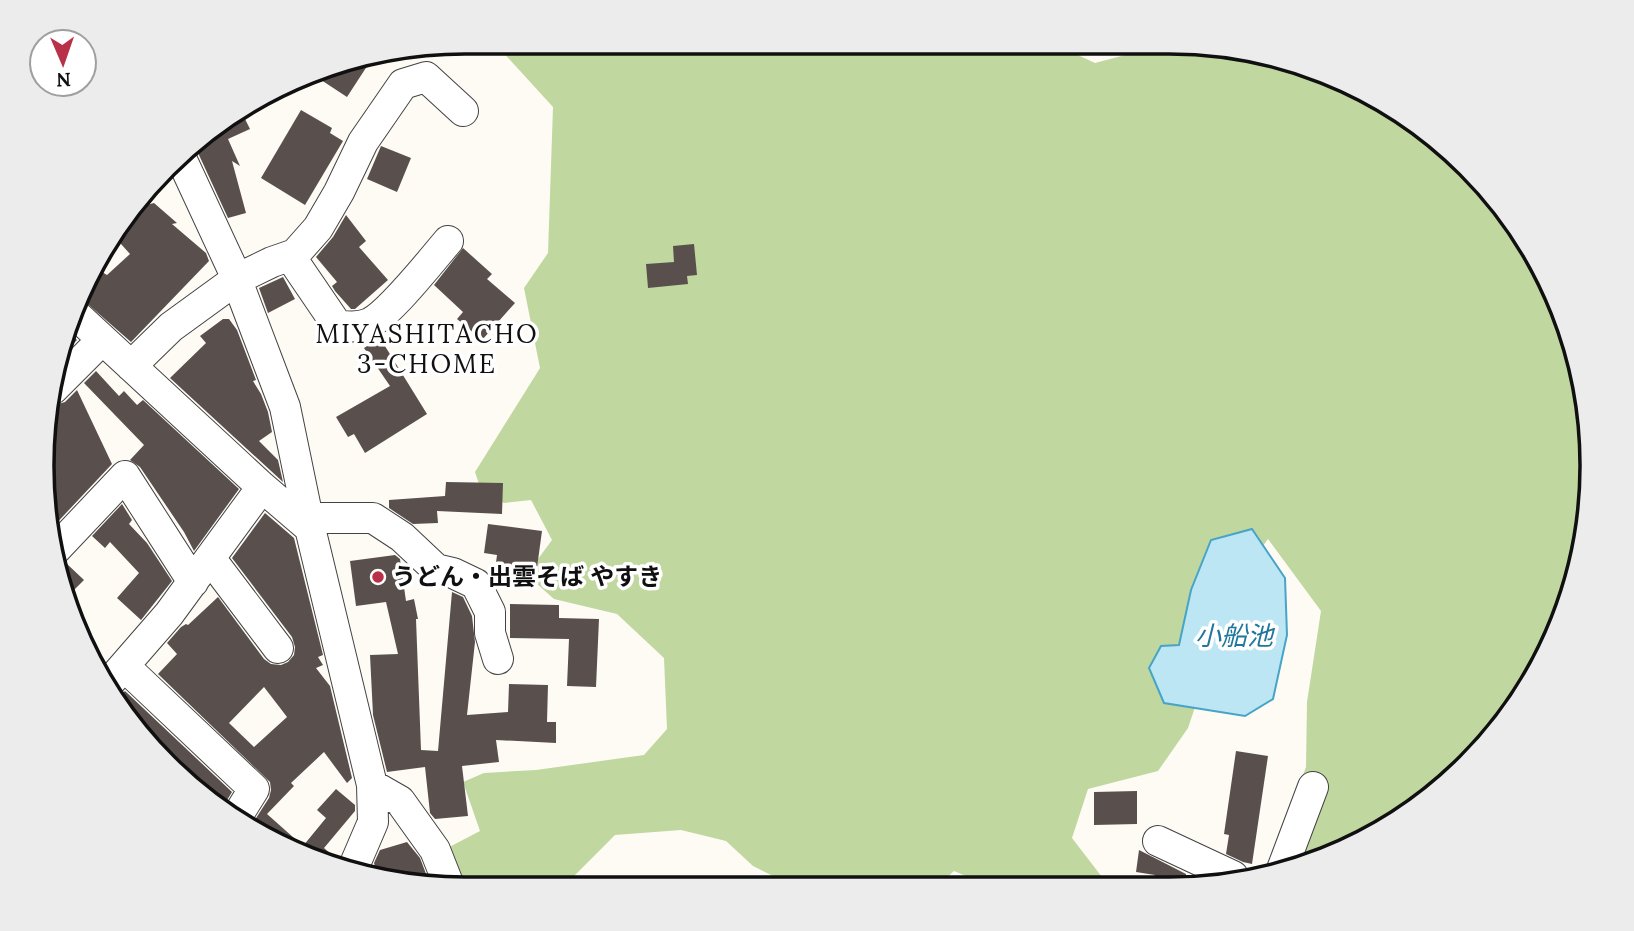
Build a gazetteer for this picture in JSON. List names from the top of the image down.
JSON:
{
  "districts": ["MIYASHITACHO 3-CHOME"],
  "water": ["小船池"],
  "places": ["うどん・出雲そば やすき"],
  "north": "bottom"
}
